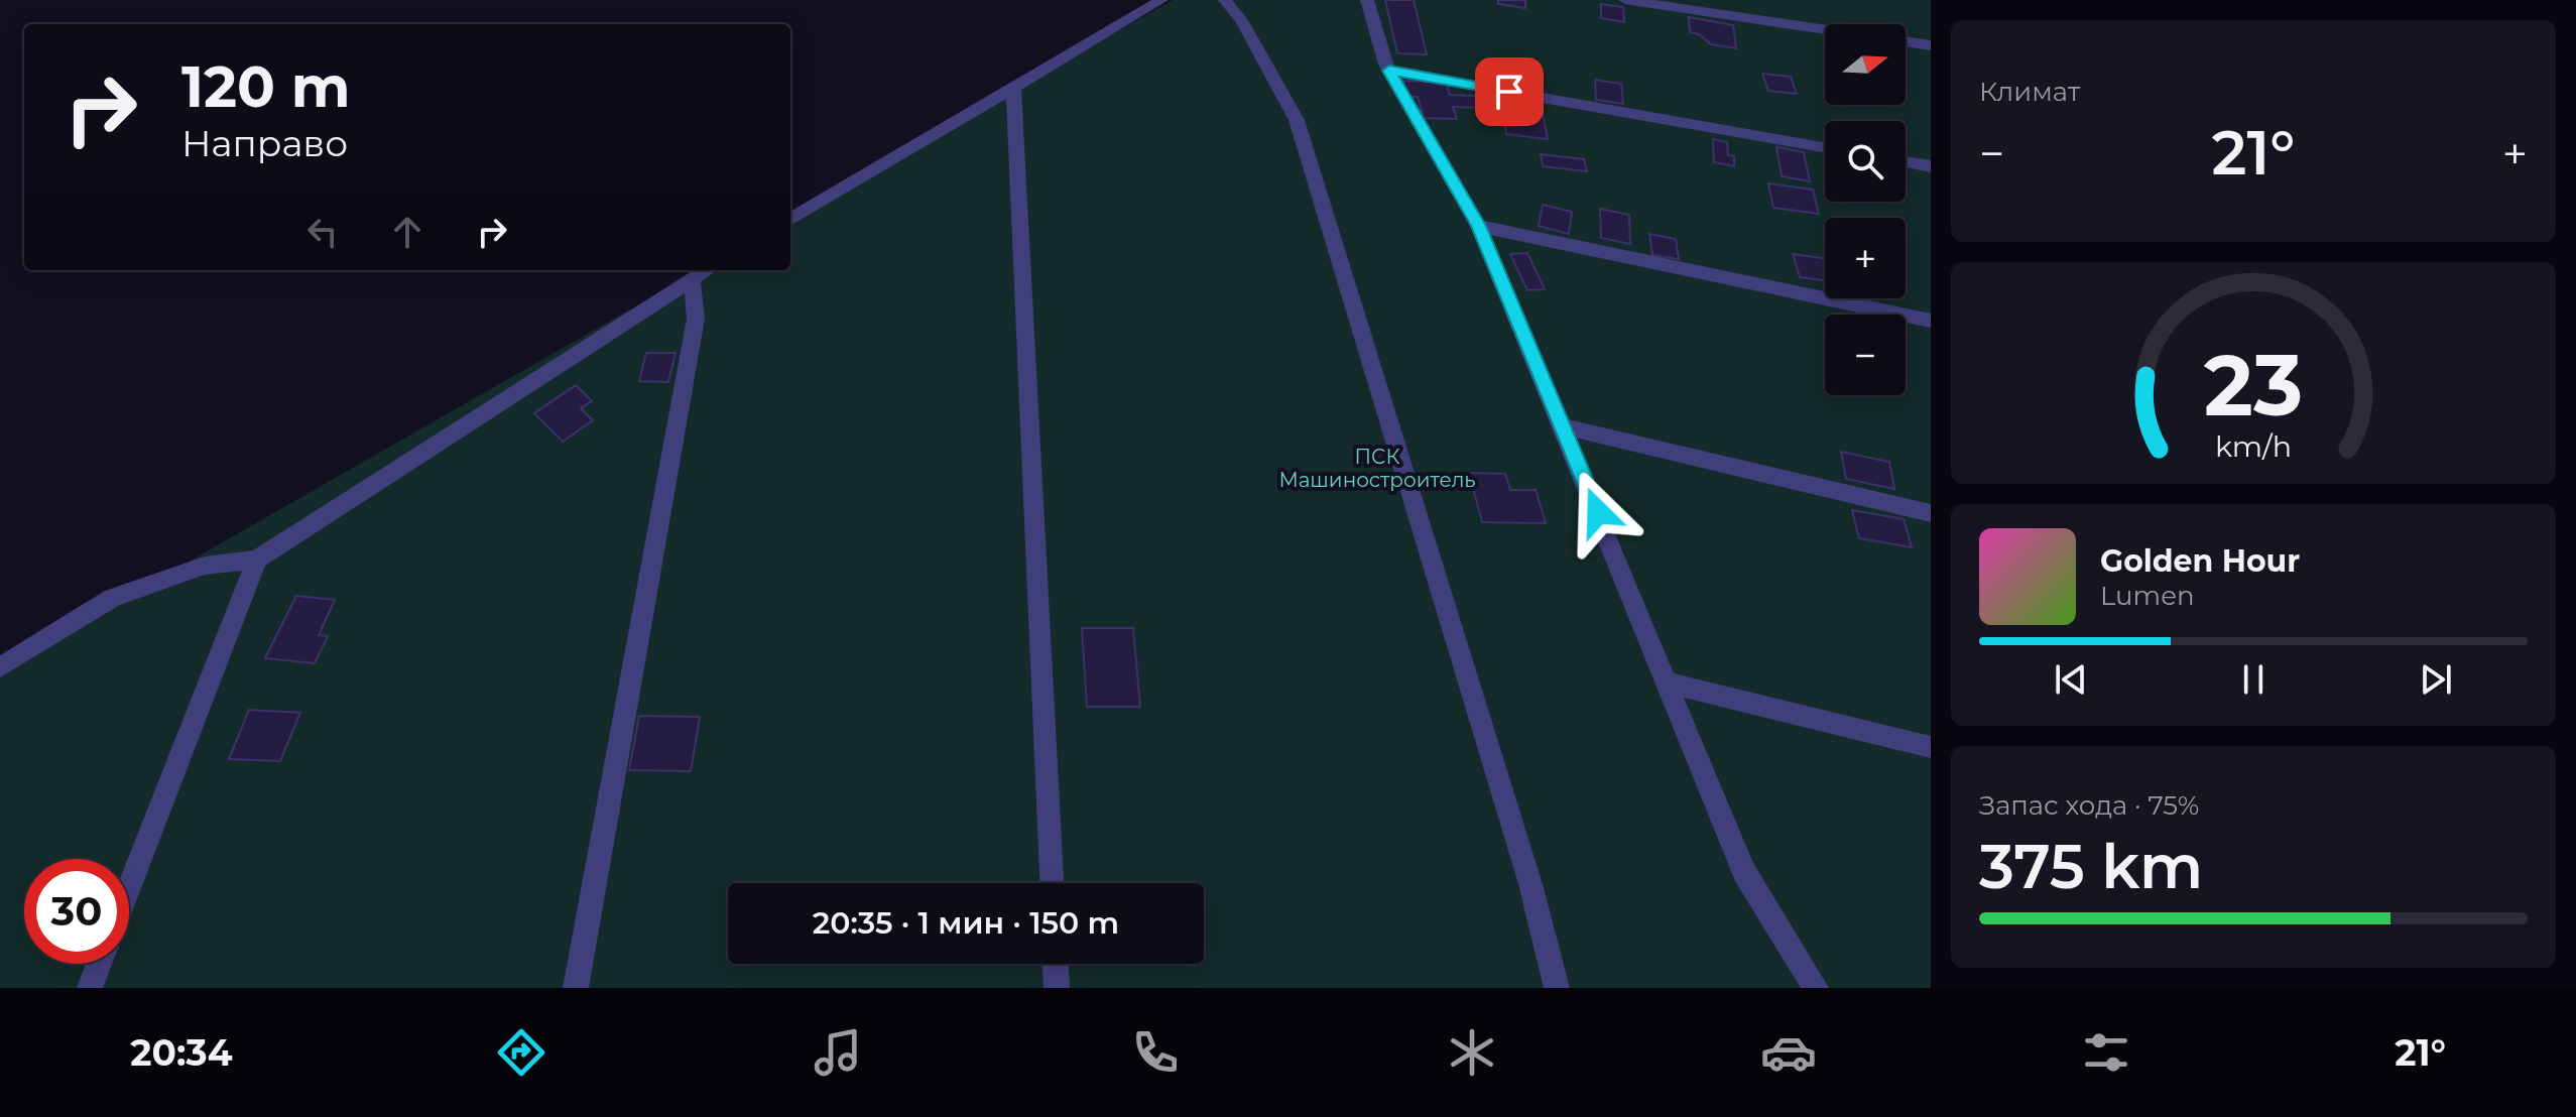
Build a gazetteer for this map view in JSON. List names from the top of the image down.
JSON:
{
  "parks": ["ПСК Машиностроитель"],
  "north": "right",
  "page": {
    "tile": [
      "Климат",
      ["Запас хода · 75%", "375 km"]
    ],
    "map_buttons": ["+", "−"],
    "turn": ["120 m", "Направо"],
    "heat": ["−", "21°", "+"],
    "song": ["Golden Hour", "Lumen"],
    "limit": "30",
    "trip": "20:35 · 1 мин · 150 m",
    "tabs": ["20:34", "21°"],
    "gauge": ["23", "km/h"]
  }
}
